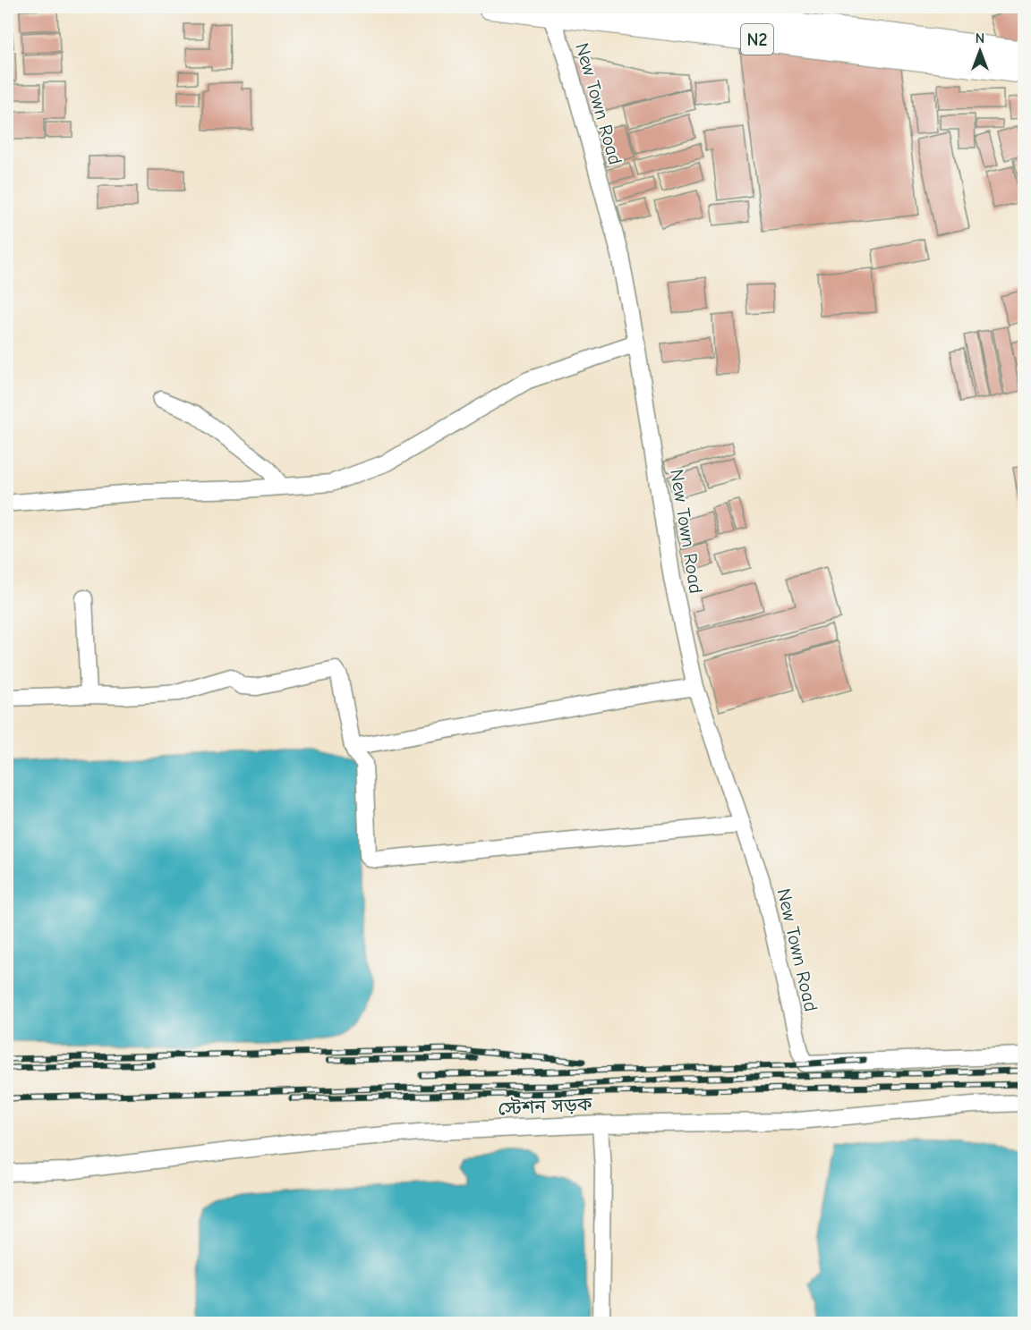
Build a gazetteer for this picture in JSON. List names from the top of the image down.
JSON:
{
  "streets": {
    "highway": ["N2"],
    "street": ["New Town Road", "স্টেশন সড়ক"]
  },
  "crossings": [
    ["N2", "New Town Road"]
  ],
  "north": "top"
}
